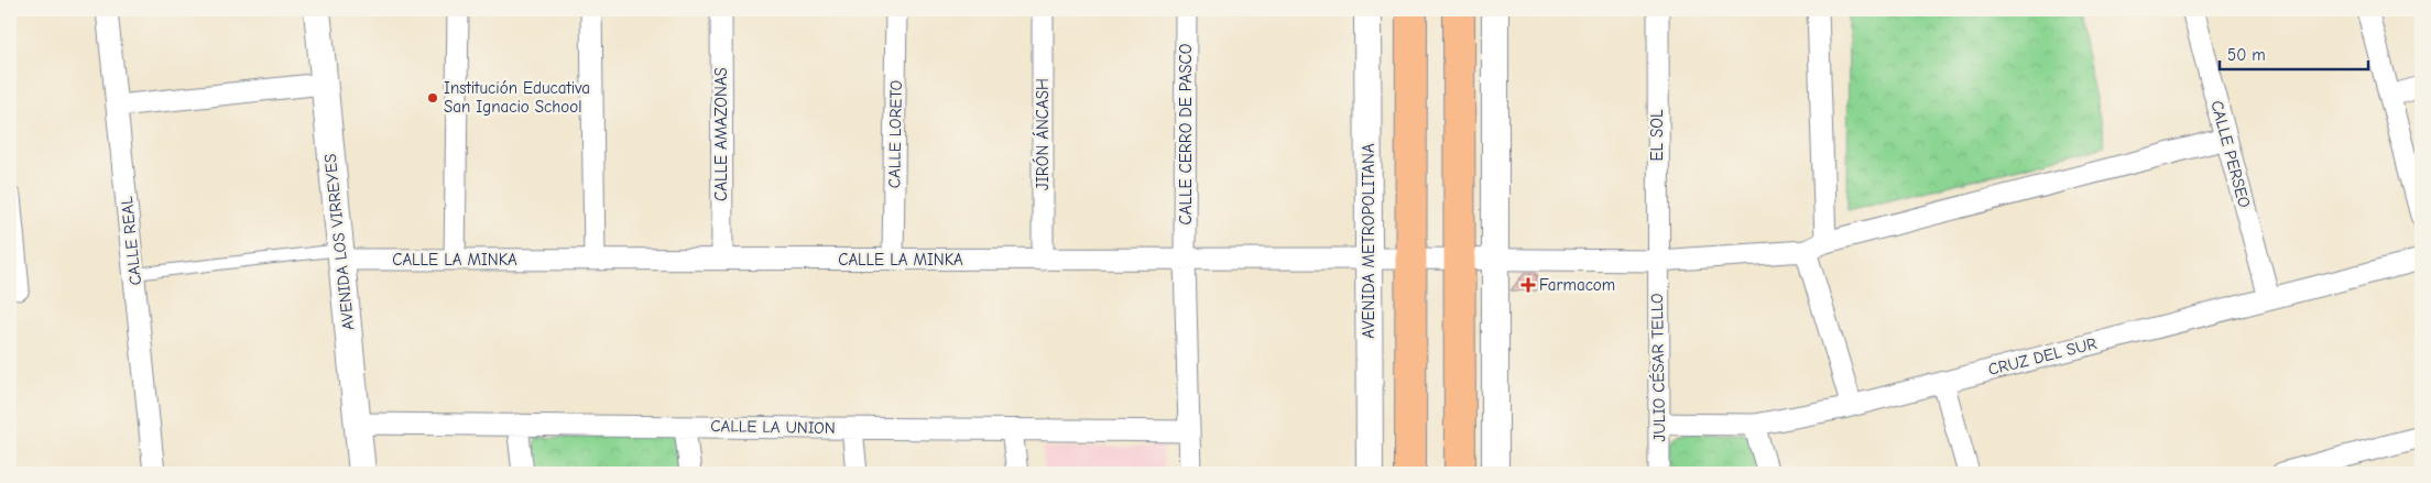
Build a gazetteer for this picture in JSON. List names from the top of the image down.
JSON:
{
  "streets": {
    "street": [
      "CALLE AMAZONAS",
      "CALLE LORETO",
      "JIRÓN ÁNCASH",
      "CALLE CERRO DE PASCO",
      "EL SOL",
      "CALLE PERSEO",
      "CALLE REAL",
      "AVENIDA METROPOLITANA",
      "AVENIDA LOS VIRREYES",
      "CALLE LA MINKA",
      "CRUZ DEL SUR",
      "JULIO CÉSAR TELLO",
      "CALLE LA UNION"
    ]
  },
  "crossings": [
    ["CALLE AMAZONAS", "CALLE LA MINKA"],
    ["CALLE LORETO", "CALLE LA MINKA"],
    ["JIRÓN ÁNCASH", "CALLE LA MINKA"],
    ["CALLE CERRO DE PASCO", "CALLE LA MINKA"],
    ["CALLE CERRO DE PASCO", "CALLE LA UNION"],
    ["EL SOL", "CALLE LA MINKA"],
    ["EL SOL", "JULIO CÉSAR TELLO"],
    ["CALLE PERSEO", "CRUZ DEL SUR"],
    ["AVENIDA METROPOLITANA", "CALLE LA MINKA"],
    ["AVENIDA LOS VIRREYES", "CALLE LA MINKA"],
    ["AVENIDA LOS VIRREYES", "CALLE LA UNION"],
    ["CALLE LA MINKA", "JULIO CÉSAR TELLO"],
    ["CRUZ DEL SUR", "JULIO CÉSAR TELLO"]
  ],
  "places": {
    "other": ["Institución Educativa San Ignacio School"],
    "health": ["Farmacom"]
  },
  "scale_bar": "50 m"
}
